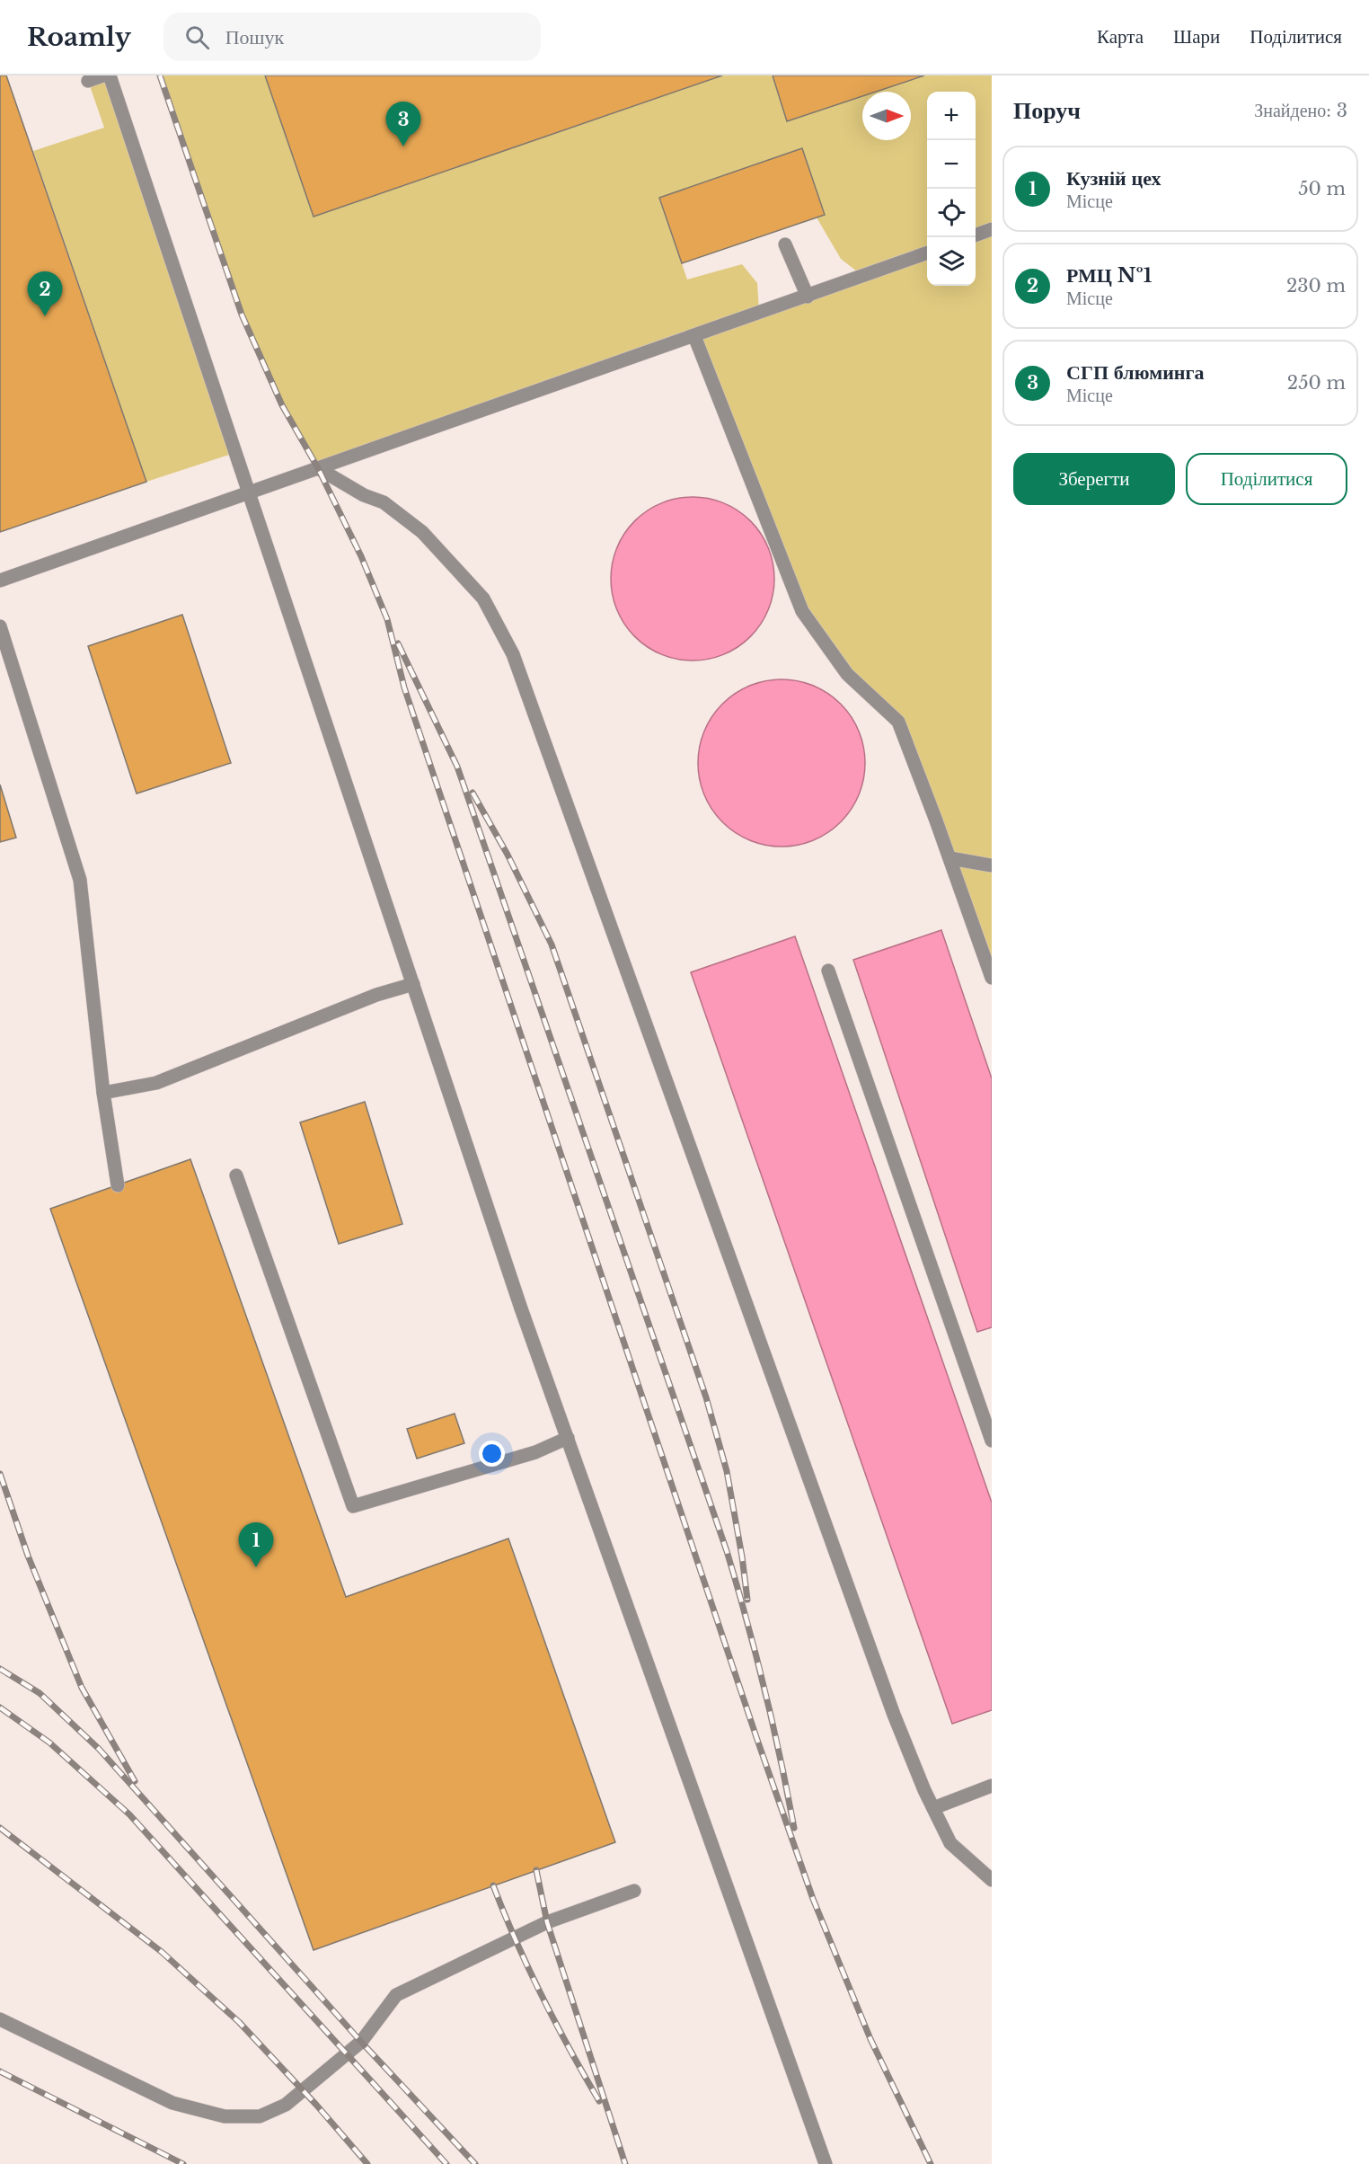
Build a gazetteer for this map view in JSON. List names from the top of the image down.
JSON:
{
  "north": "right",
  "page": {
    "header": "Roamly",
    "search": "Пошук",
    "nav": ["Карта", "Шари", "Поділитися"],
    "heading": ["Поруч", "Знайдено: 3"],
    "map_buttons": ["+", "−"],
    "pins": ["3", "2", "1"],
    "list": [
      {
        "mark": "1",
        "name": "Кузній цех",
        "note": "Місце",
        "value": "50 m"
      },
      {
        "mark": "2",
        "name": "РМЦ №1",
        "note": "Місце",
        "value": "230 m"
      },
      {
        "mark": "3",
        "name": "СГП блюминга",
        "note": "Місце",
        "value": "250 m"
      }
    ],
    "buttons": ["Зберегти", "Поділитися"]
  }
}
